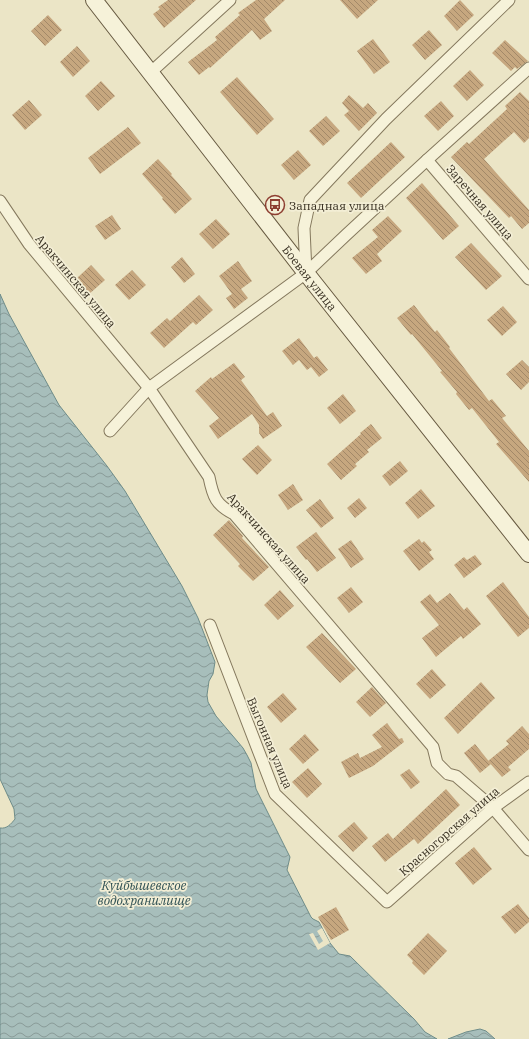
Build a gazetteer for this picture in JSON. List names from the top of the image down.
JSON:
{
  "streets": {
    "main road": ["Боевая улица"],
    "street": [
      "Заречная улица",
      "Аракчинская улица",
      "Выгонная улица",
      "Красногорская улица"
    ]
  },
  "crossings": [
    ["Аракчинская улица", "Красногорская улица"],
    ["Выгонная улица", "Красногорская улица"]
  ],
  "water": ["Куйбышевское водохранилище"],
  "places": {
    "bus stop": ["Западная улица"]
  }
}
